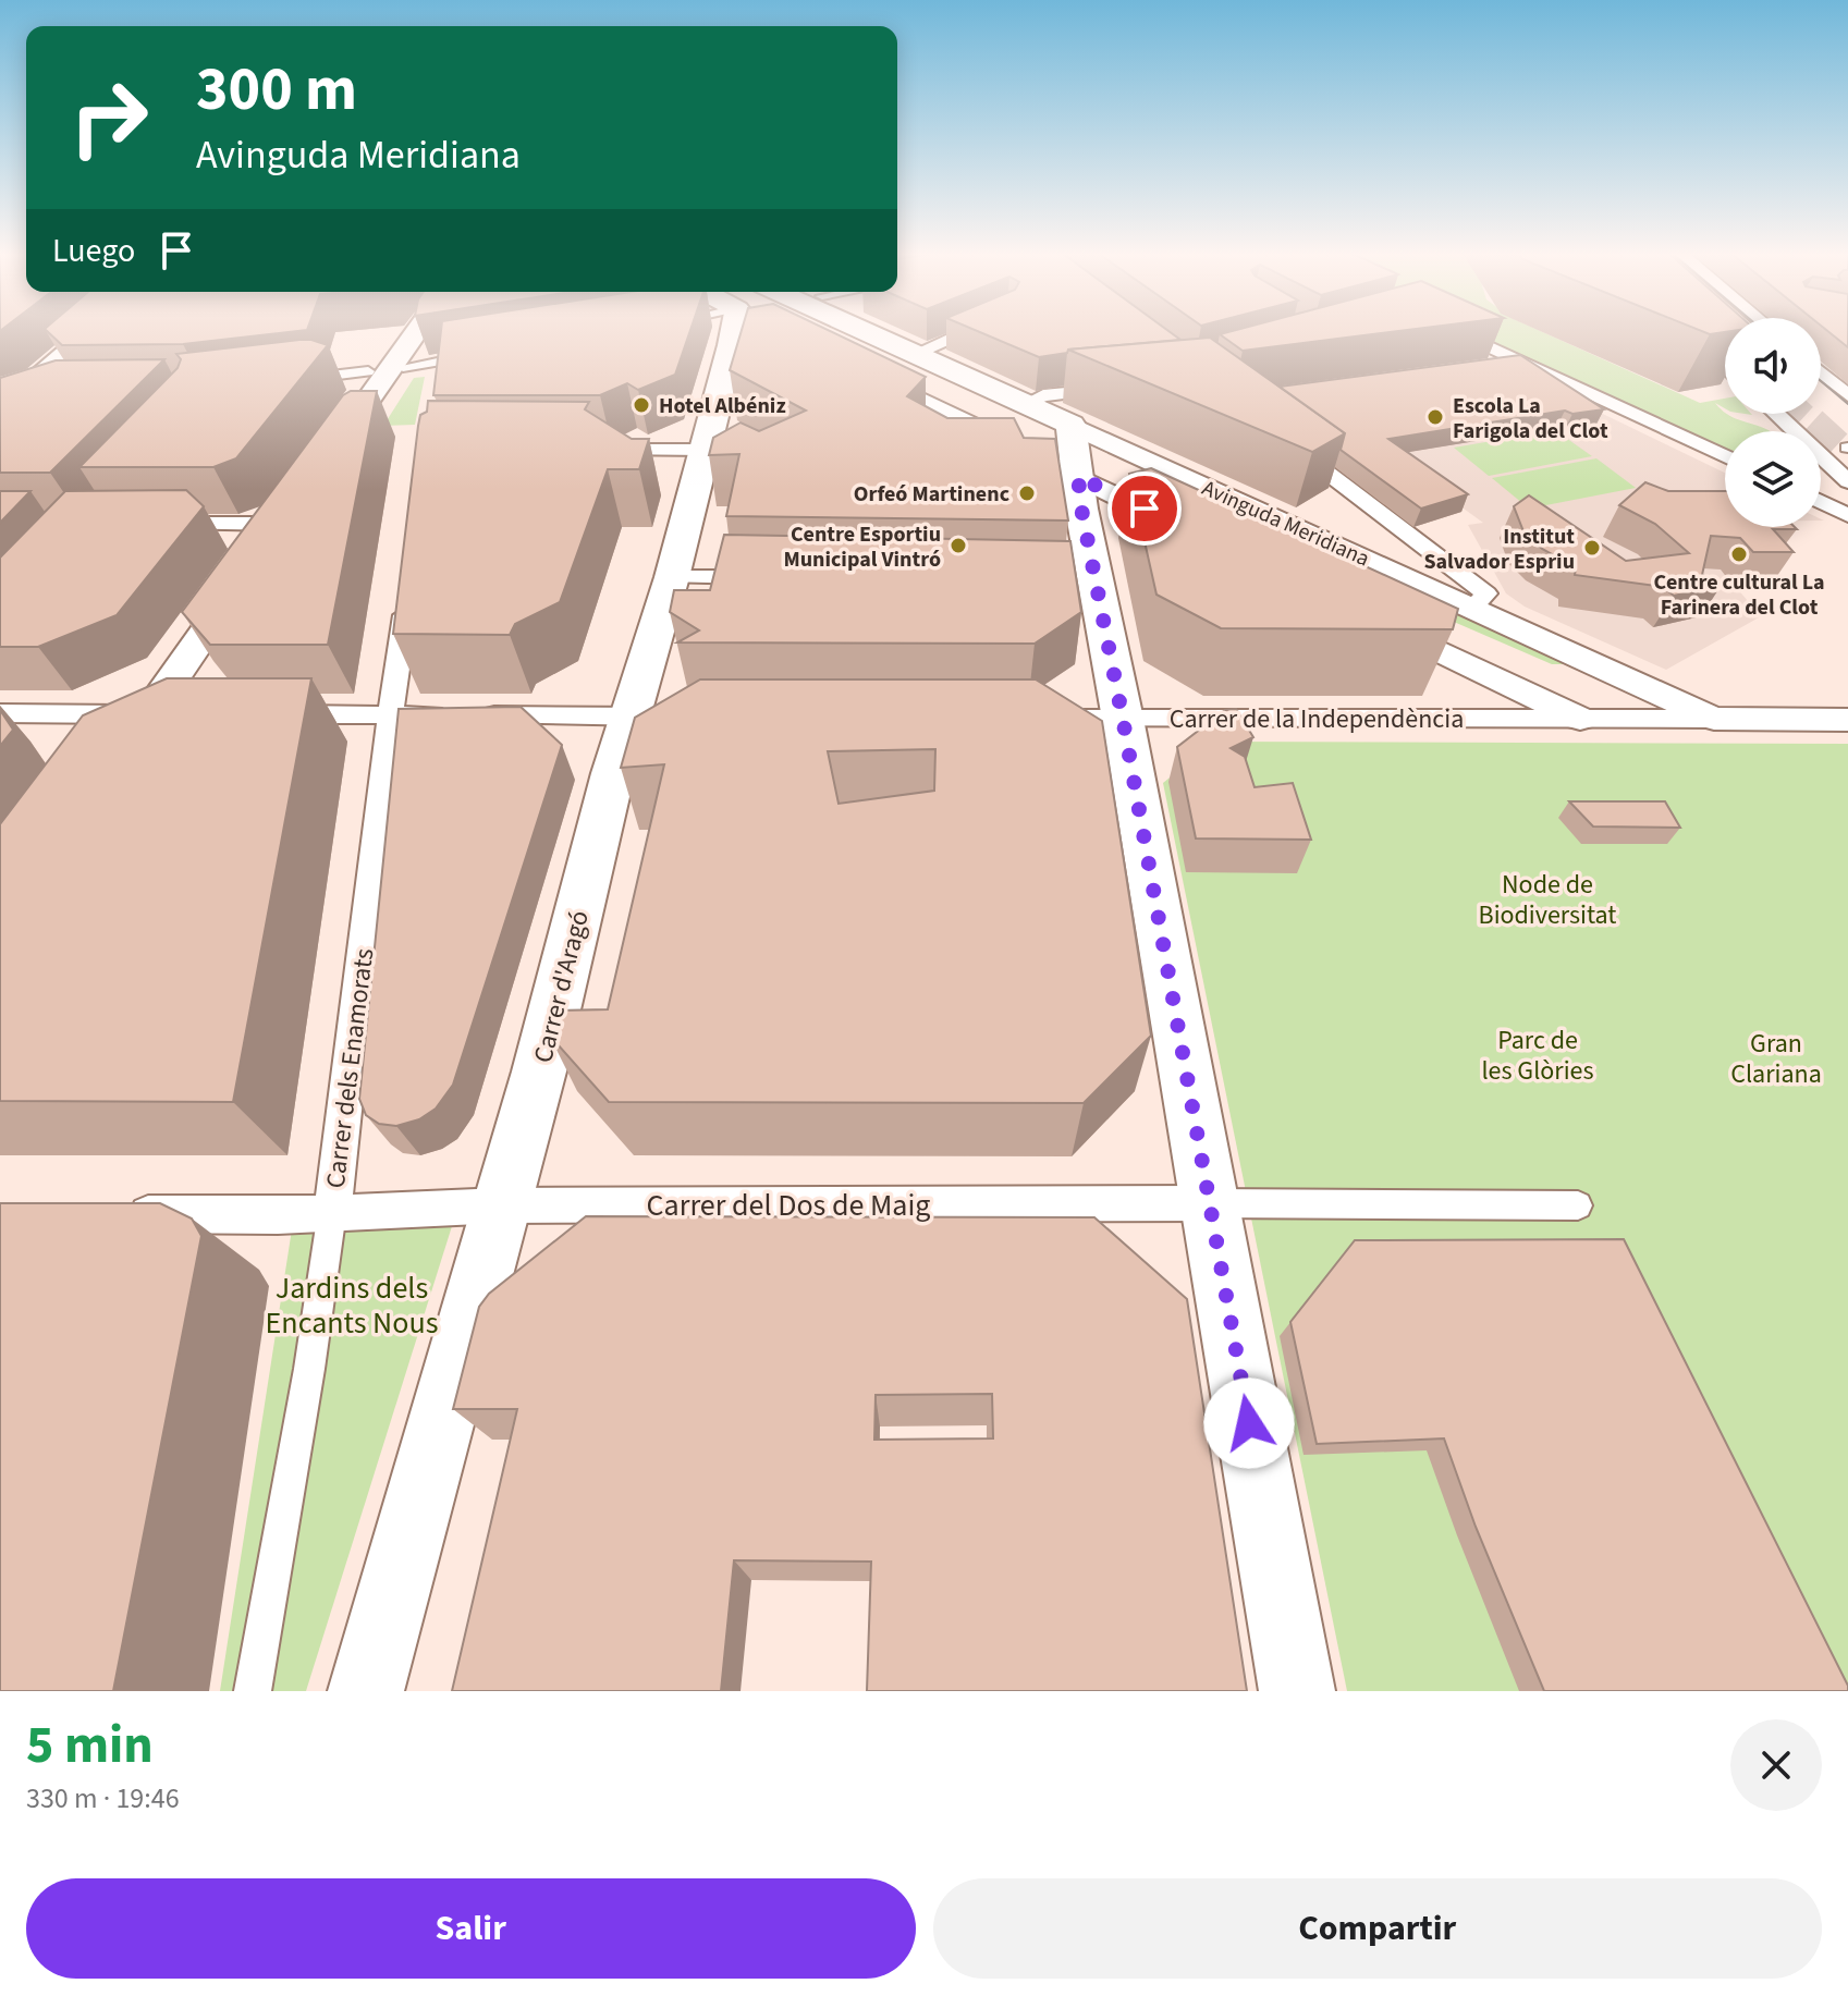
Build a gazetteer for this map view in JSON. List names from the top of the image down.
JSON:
{
  "streets": {
    "main road": ["Avinguda Meridiana", "Carrer d'Aragó"],
    "street": ["Carrer de la Independència", "Carrer dels Enamorats", "Carrer del Dos de Maig"]
  },
  "crossings": [
    ["Avinguda Meridiana", "Carrer de la Independència"],
    ["Carrer d'Aragó", "Carrer del Dos de Maig"],
    ["Carrer dels Enamorats", "Carrer del Dos de Maig"]
  ],
  "parks": [
    "Node de Biodiversitat",
    "Parc de les Glòries",
    "Gran Clariana",
    "Jardins dels Encants Nous"
  ],
  "places": [
    "Hotel Albéniz",
    "Escola La Farigola del Clot",
    "Orfeó Martinenc",
    "Centre Esportiu Municipal Vintró",
    "Institut Salvador Espriu",
    "Centre cultural La Farinera del Clot"
  ],
  "page": {
    "turn": ["300 m", "Avinguda Meridiana"],
    "then": "Luego",
    "heading": ["5 min", "330 m · 19:46"],
    "buttons": ["Salir", "Compartir"]
  }
}
